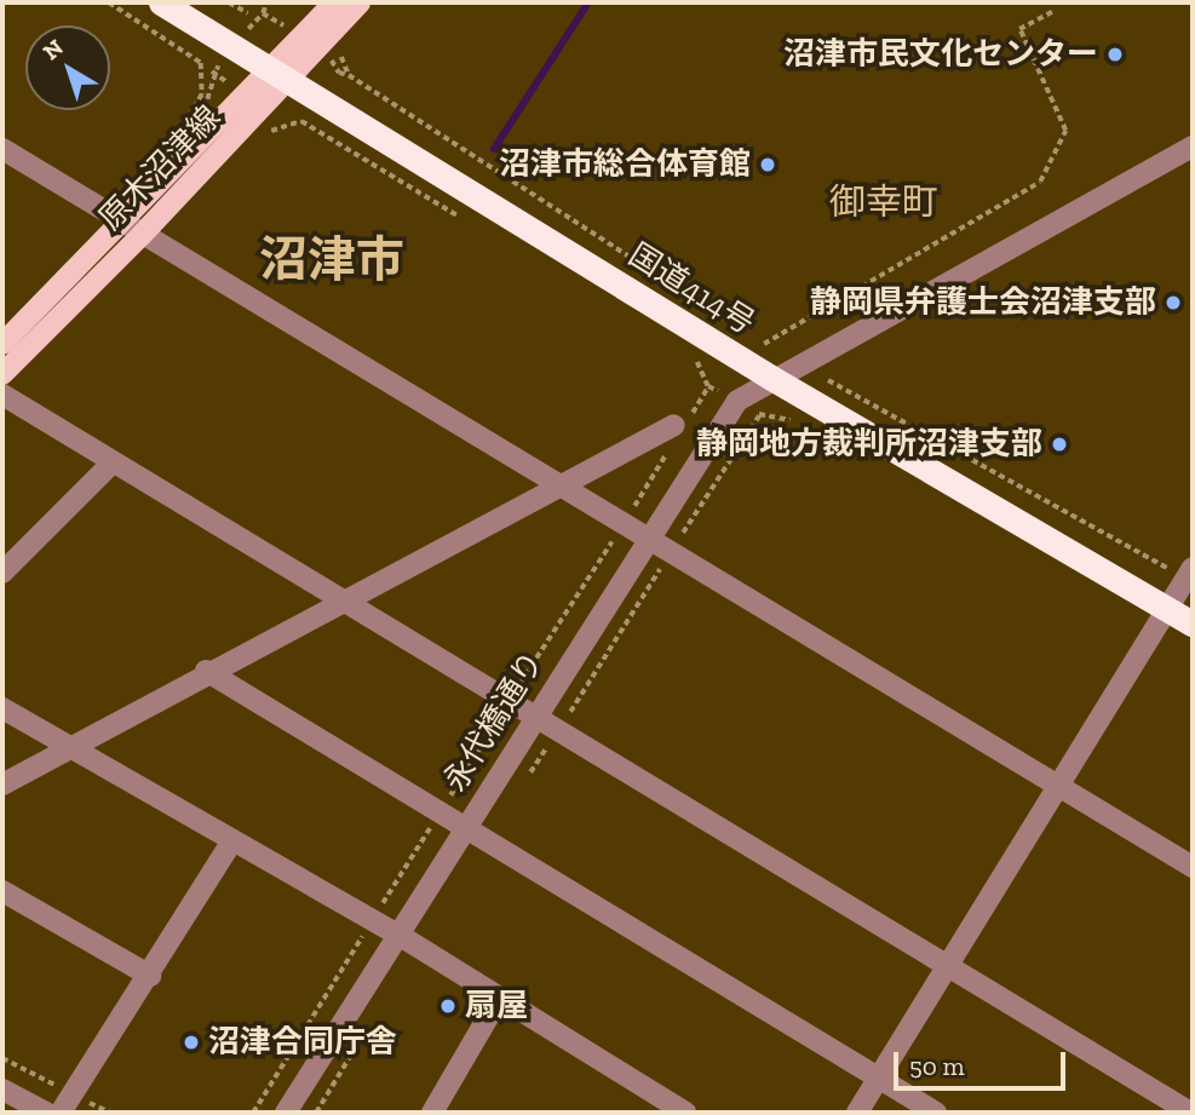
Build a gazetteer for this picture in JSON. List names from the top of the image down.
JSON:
{
  "streets": {
    "highway": ["国道414号"],
    "main road": ["原木沼津線"],
    "street": ["永代橋通り"]
  },
  "crossings": [
    ["原木沼津線", "国道414号"],
    ["国道414号", "永代橋通り"]
  ],
  "districts": ["御幸町", "沼津市"],
  "places": [
    "沼津市民文化センター",
    "沼津市総合体育館",
    "静岡県弁護士会沼津支部",
    "静岡地方裁判所沼津支部",
    "扇屋",
    "沼津合同庁舎"
  ],
  "scale_bar": "50 m",
  "north": "top left"
}
